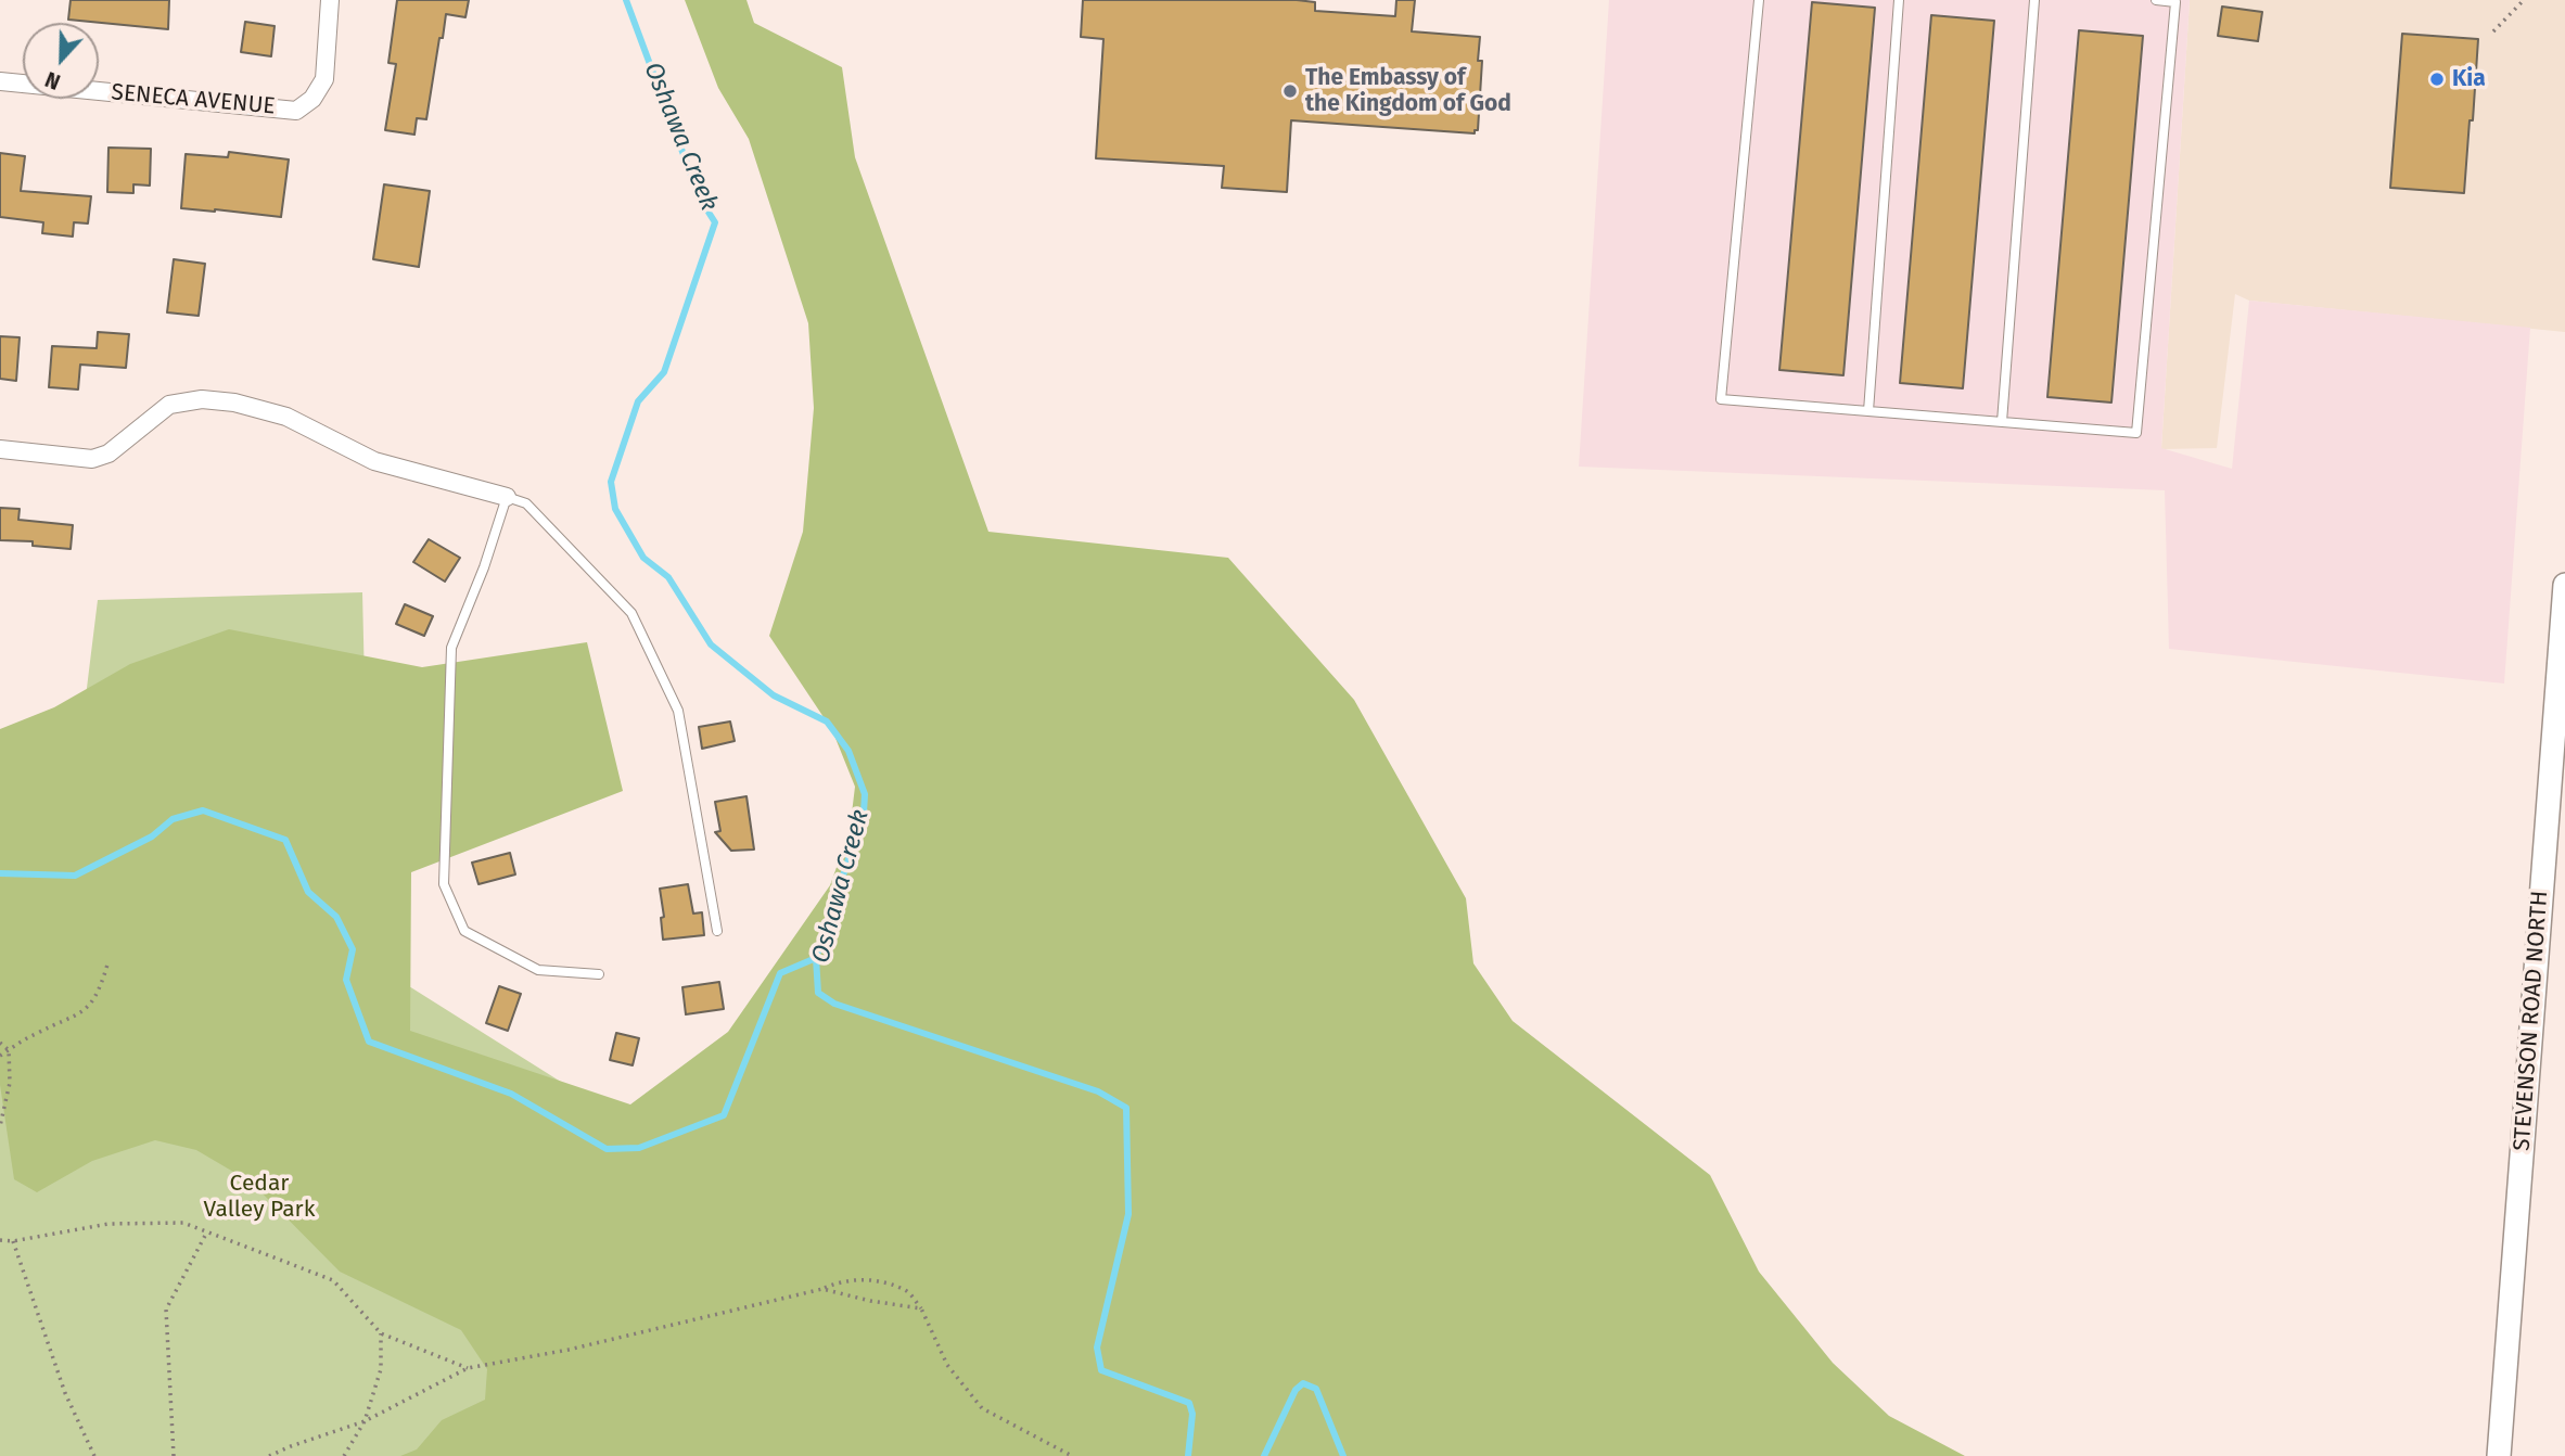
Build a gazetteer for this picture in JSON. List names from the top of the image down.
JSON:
{
  "streets": {
    "street": ["SENECA AVENUE", "STEVENSON ROAD NORTH"]
  },
  "water": ["Oshawa Creek"],
  "parks": ["Cedar Valley Park"],
  "places": ["Kia", "The Embassy of the Kingdom of God"],
  "north": "bottom"
}
